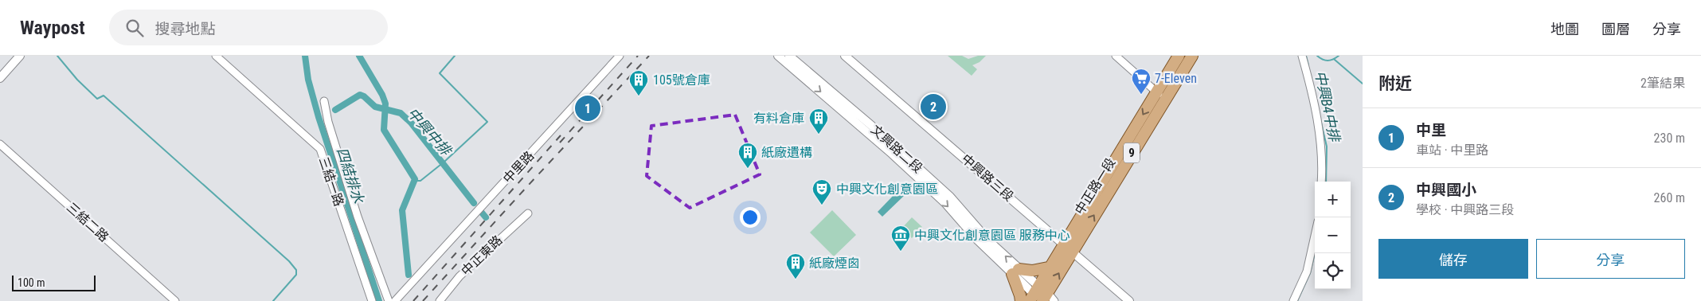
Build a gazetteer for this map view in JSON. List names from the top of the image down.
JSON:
{
  "streets": {
    "main road": ["9", "中正路一段"],
    "street": [
      "文興路二段",
      "中里路",
      "中興路三段",
      "三結一路",
      "三結二路",
      "中正東路"
    ]
  },
  "crossings": [
    ["文興路二段", "9"],
    ["9", "中興路三段"],
    ["9", "中正路一段"],
    ["中興路三段", "中正路一段"]
  ],
  "water": ["中興B4中排", "中興中排", "四結排水"],
  "places": {
    "supermarket": ["7-Eleven"],
    "building": [
      "105號倉庫",
      "有料倉庫",
      "紙廠遺構",
      "紙廠煙囪"
    ],
    "theatre": ["中興文化創意園區"],
    "museum": ["中興文化創意園區 服務中心"]
  },
  "scale_bar": "100 m",
  "page": {
    "header": "Waypost",
    "search": "搜尋地點",
    "nav": ["地圖", "圖層", "分享"],
    "heading": ["附近", "2筆結果"],
    "pins": ["2", "1"],
    "list": [
      {
        "mark": "1",
        "name": "中里",
        "note": "車站 · 中里路",
        "value": "230 m"
      },
      {
        "mark": "2",
        "name": "中興國小",
        "note": "學校 · 中興路三段",
        "value": "260 m"
      }
    ],
    "map_buttons": ["+", "−"],
    "buttons": ["儲存", "分享"],
    "scale": "100 m"
  }
}
